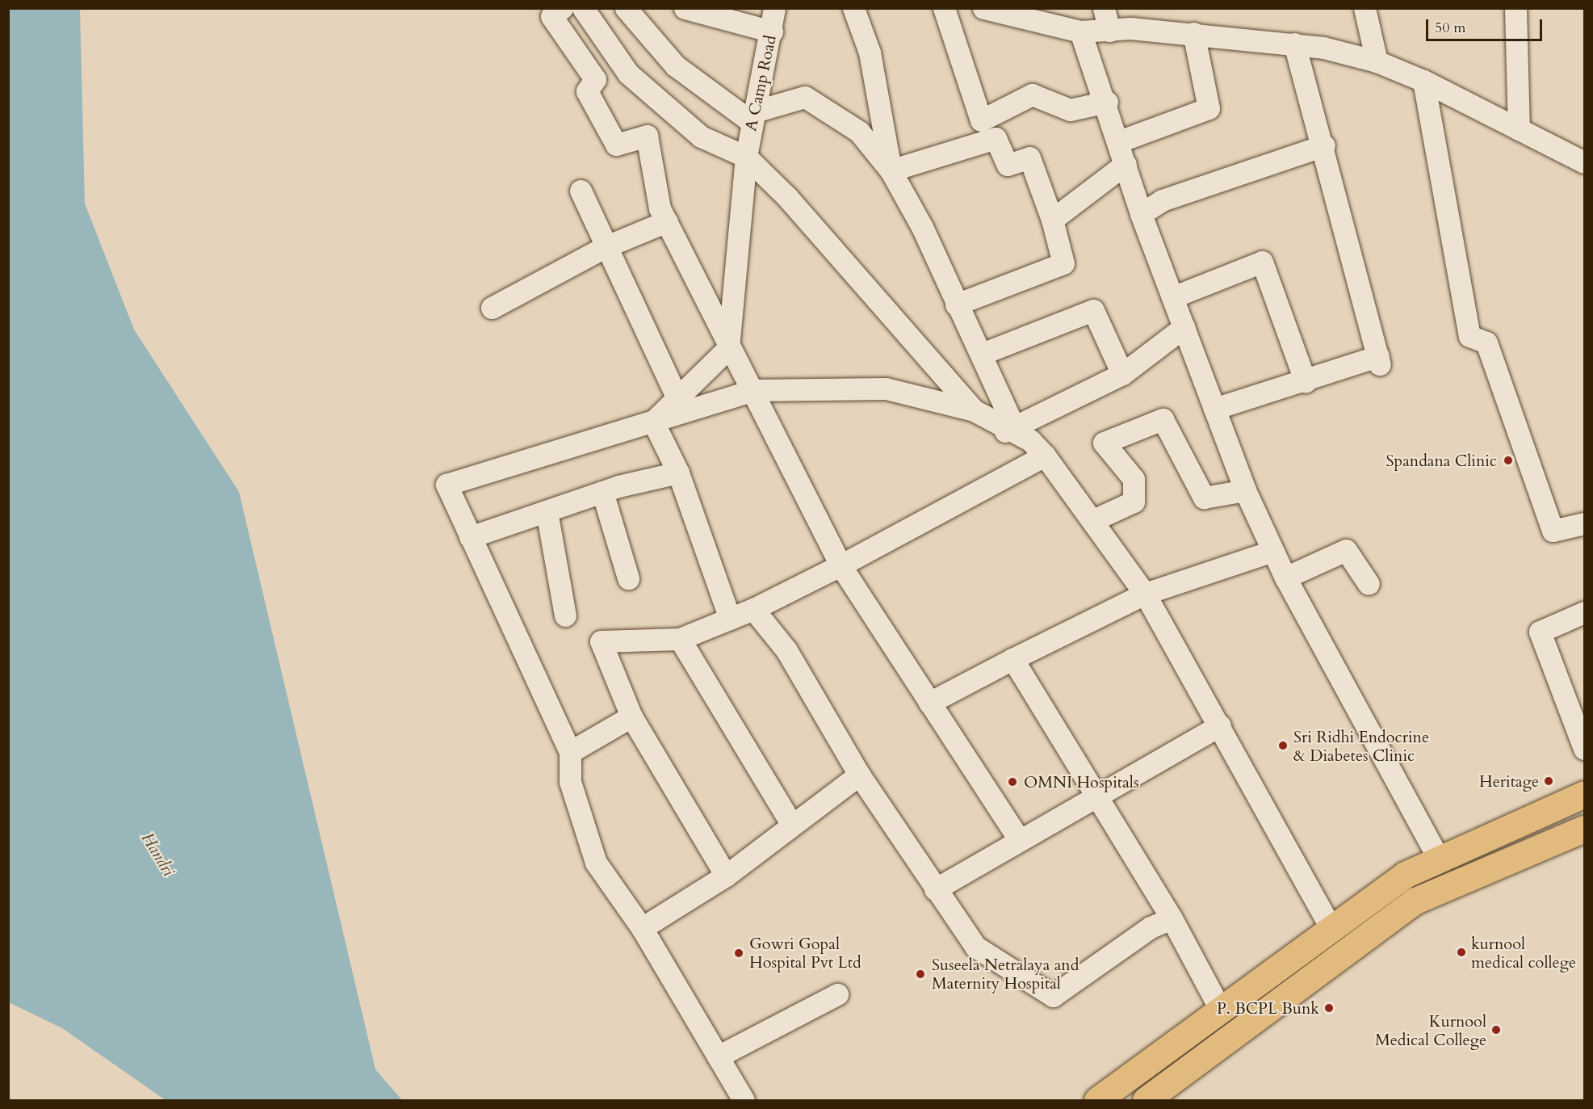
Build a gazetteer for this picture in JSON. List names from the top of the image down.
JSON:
{
  "streets": {
    "street": ["A Camp Road"]
  },
  "water": ["Handri"],
  "places": [
    "Spandana Clinic",
    "Sri Ridhi Endocrine & Diabetes Clinic",
    "Heritage",
    "OMNI Hospitals",
    "kurnool medical college",
    "Gowri Gopal Hospital Pvt Ltd",
    "Suseela Netralaya and Maternity Hospital",
    "P. BCPL Bunk",
    "Kurnool Medical College"
  ],
  "scale_bar": "50 m"
}
